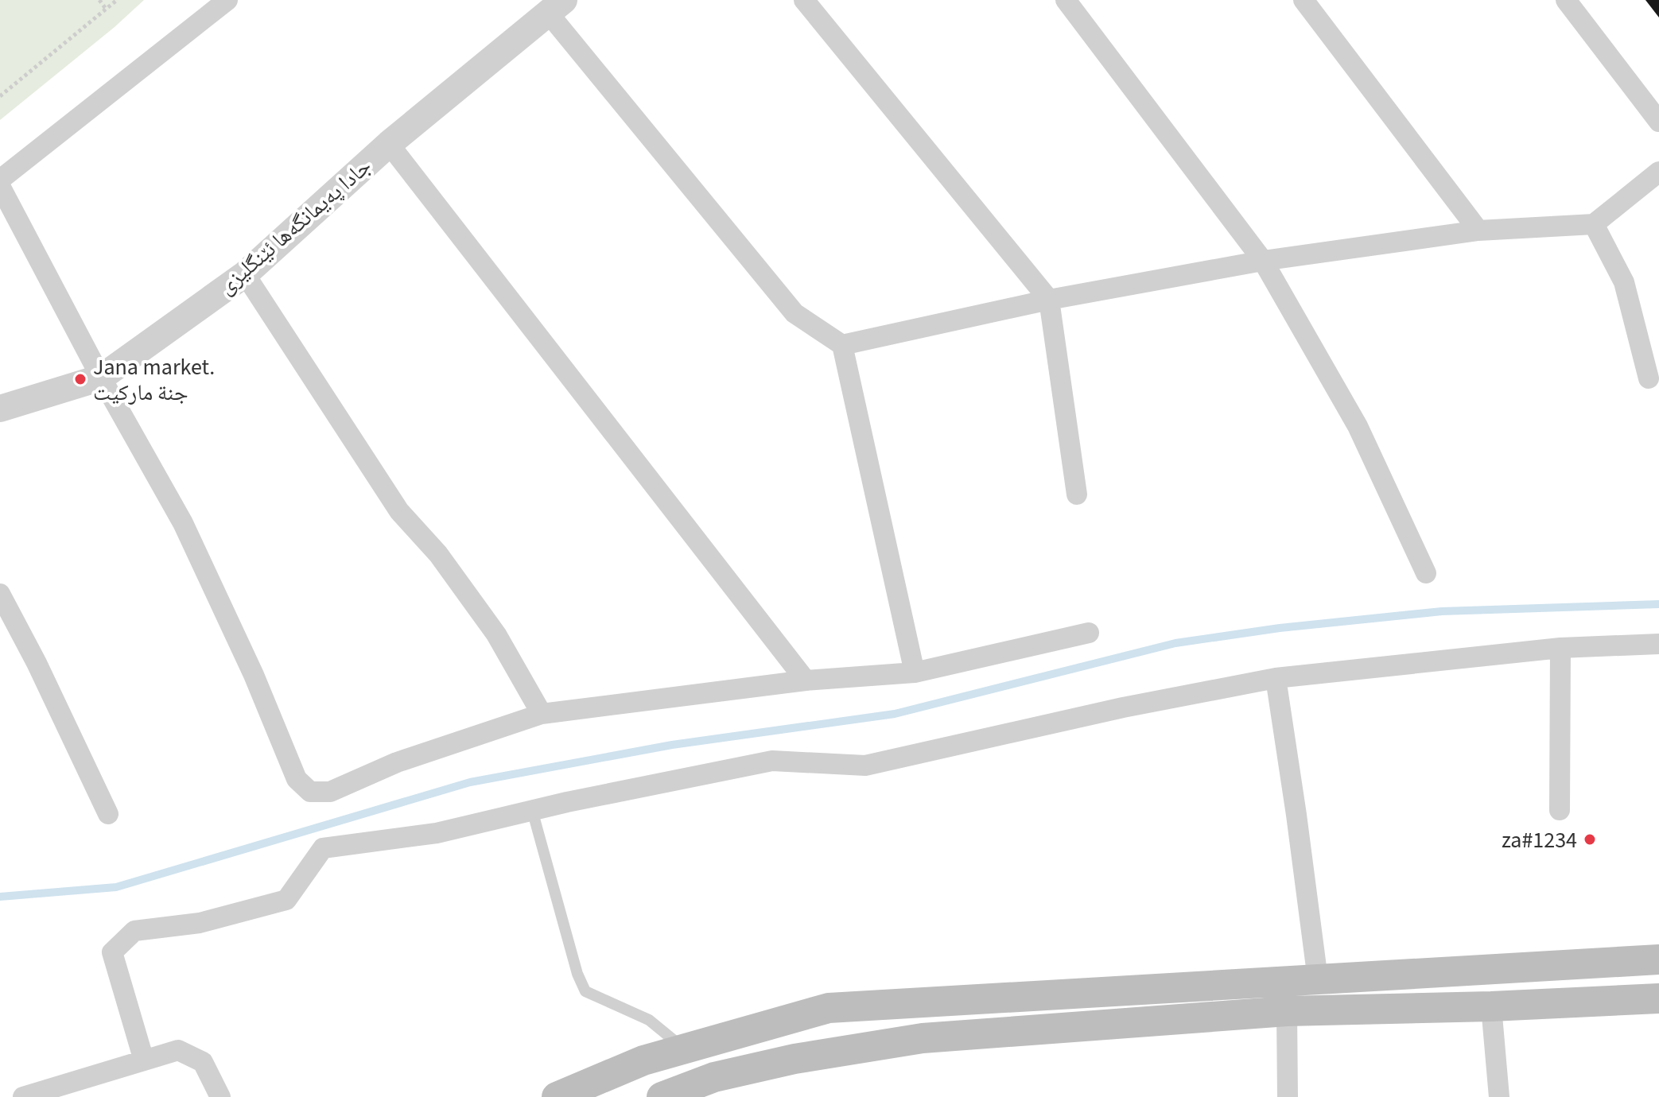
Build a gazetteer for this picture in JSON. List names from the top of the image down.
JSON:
{
  "streets": {
    "street": ["جادا په‌يمانگه‌ها ئێنگليزى"]
  },
  "places": ["Jana market. جنة ماركيت", "za#1234"]
}
